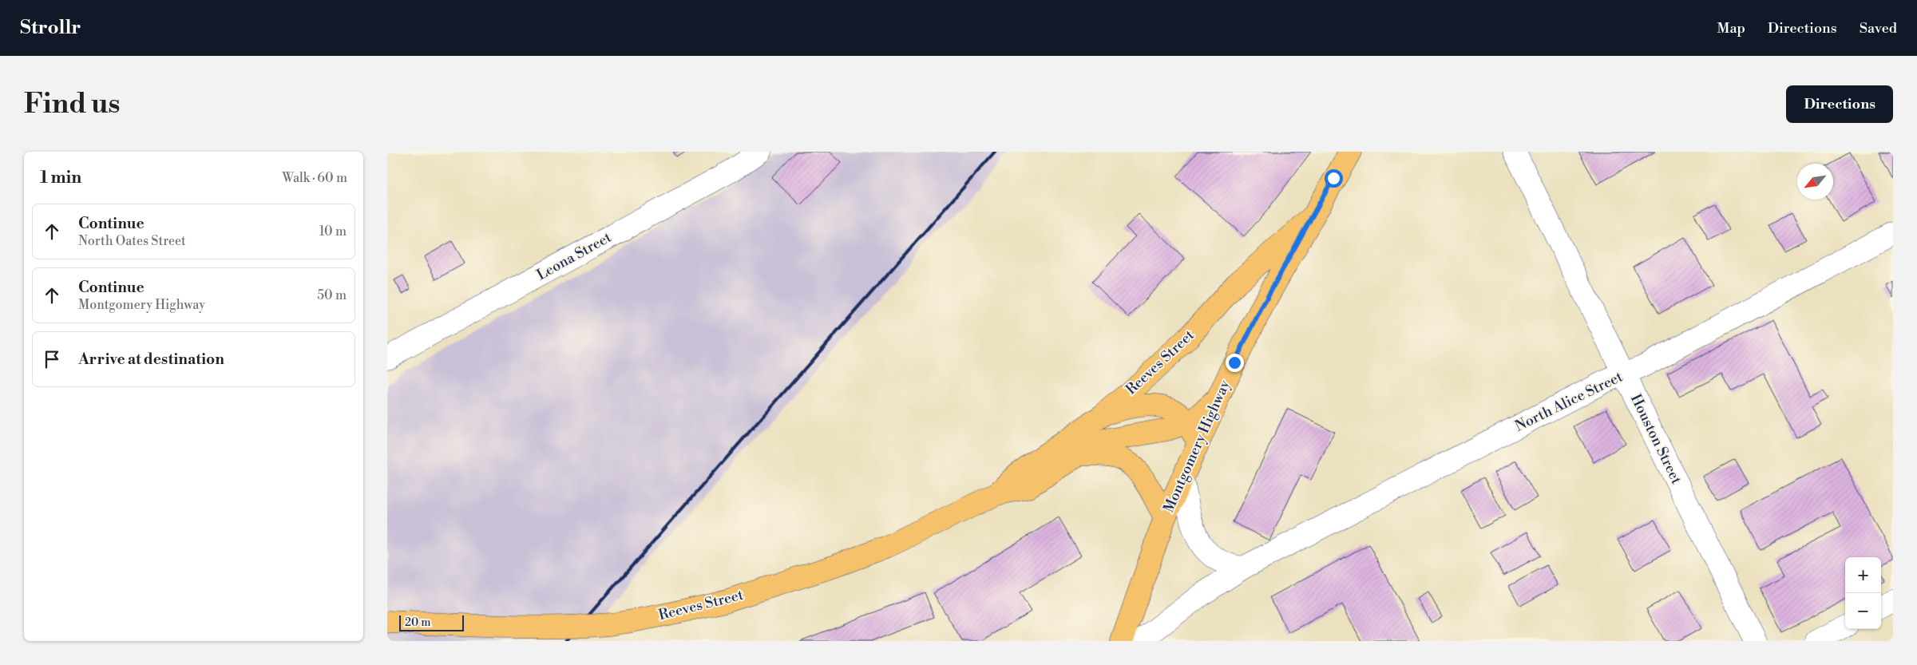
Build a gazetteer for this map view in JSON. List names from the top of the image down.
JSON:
{
  "streets": {
    "main road": ["Reeves Street", "Montgomery Highway"],
    "street": ["Leona Street", "North Alice Street", "Houston Street"]
  },
  "crossings": [
    ["Reeves Street", "Montgomery Highway"],
    ["North Alice Street", "Houston Street"]
  ],
  "scale_bar": "20 m",
  "north": "bottom left",
  "page": {
    "header": "Strollr",
    "nav": ["Map", "Directions", "Saved"],
    "buttons": "Directions",
    "title": "Find us",
    "heading": ["1 min", "Walk · 60 m"],
    "list": [
      ["Continue", "North Oates Street", "10 m"],
      ["Continue", "Montgomery Highway", "50 m"],
      "Arrive at destination"
    ],
    "map_buttons": ["+", "−"],
    "scale": "20 m"
  }
}
